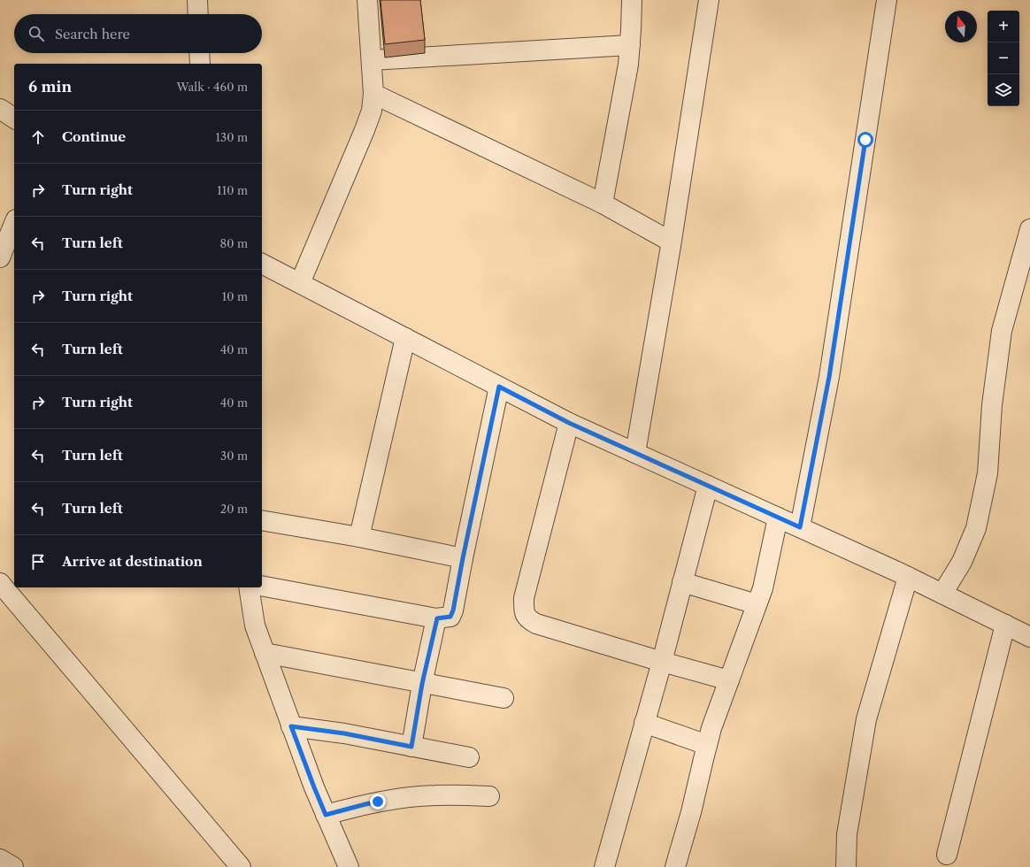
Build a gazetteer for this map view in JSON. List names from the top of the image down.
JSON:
{
  "north": "top",
  "page": {
    "map_buttons": ["+", "−"],
    "search": "Search here",
    "heading": ["6 min", "Walk · 460 m"],
    "list": [
      ["Continue", "130 m"],
      ["Turn right", "110 m"],
      ["Turn left", "80 m"],
      ["Turn right", "10 m"],
      ["Turn left", "40 m"],
      ["Turn right", "40 m"],
      ["Turn left", "30 m"],
      ["Turn left", "20 m"],
      "Arrive at destination"
    ]
  }
}
